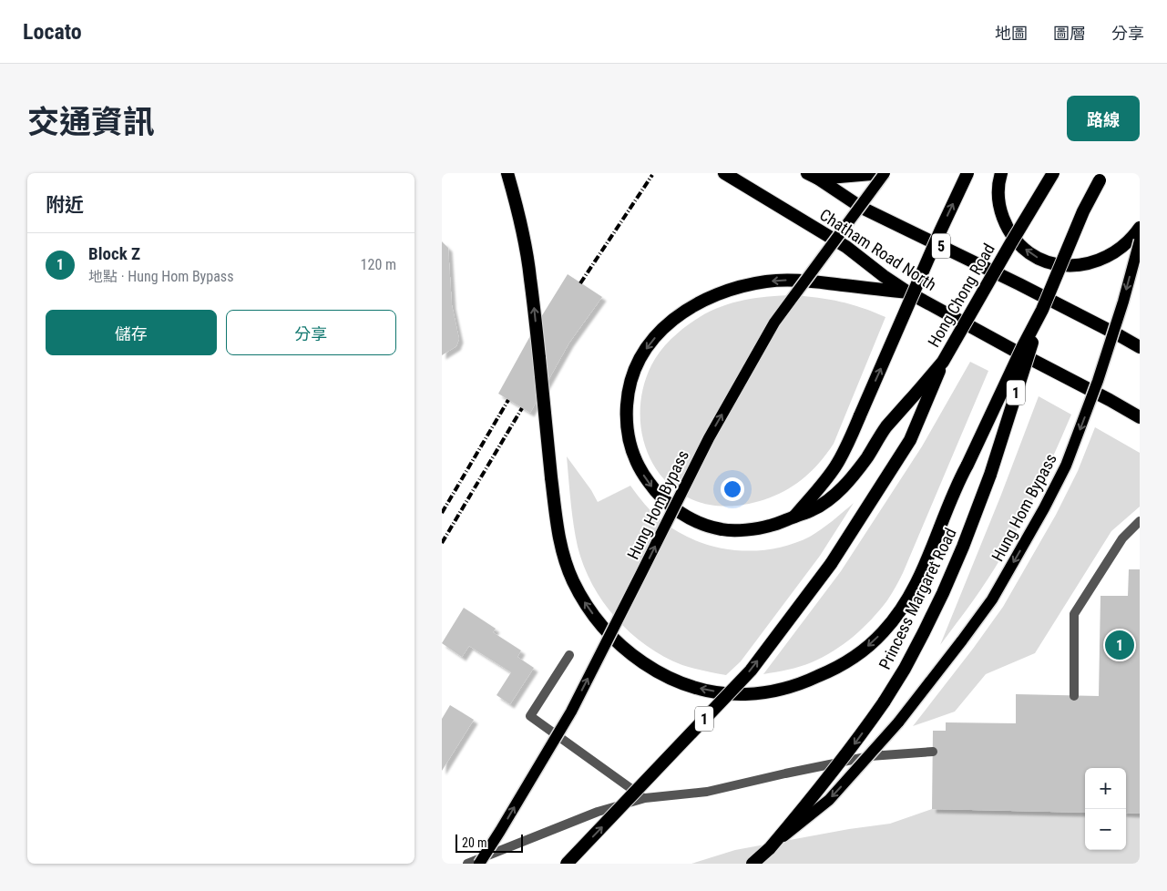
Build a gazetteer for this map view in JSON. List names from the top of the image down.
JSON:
{
  "streets": {
    "highway": [
      "5",
      "Chatham Road North",
      "Hong Chong Road",
      "1",
      "Princess Margaret Road"
    ],
    "main road": ["Hung Hom Bypass"]
  },
  "crossings": [
    ["1", "Princess Margaret Road"],
    ["Hung Hom Bypass", "Princess Margaret Road"]
  ],
  "one_way": ["Princess Margaret Road"],
  "scale_bar": "20 m",
  "page": {
    "header": "Locato",
    "nav": ["地圖", "圖層", "分享"],
    "title": "交通資訊",
    "buttons": [
      "路線",
      ["儲存", "分享"]
    ],
    "heading": "附近",
    "list": [
      {
        "mark": "1",
        "name": "Block Z",
        "note": "地點 · Hung Hom Bypass",
        "value": "120 m"
      }
    ],
    "pins": "1",
    "map_buttons": ["+", "−"],
    "scale": "20 m"
  }
}
